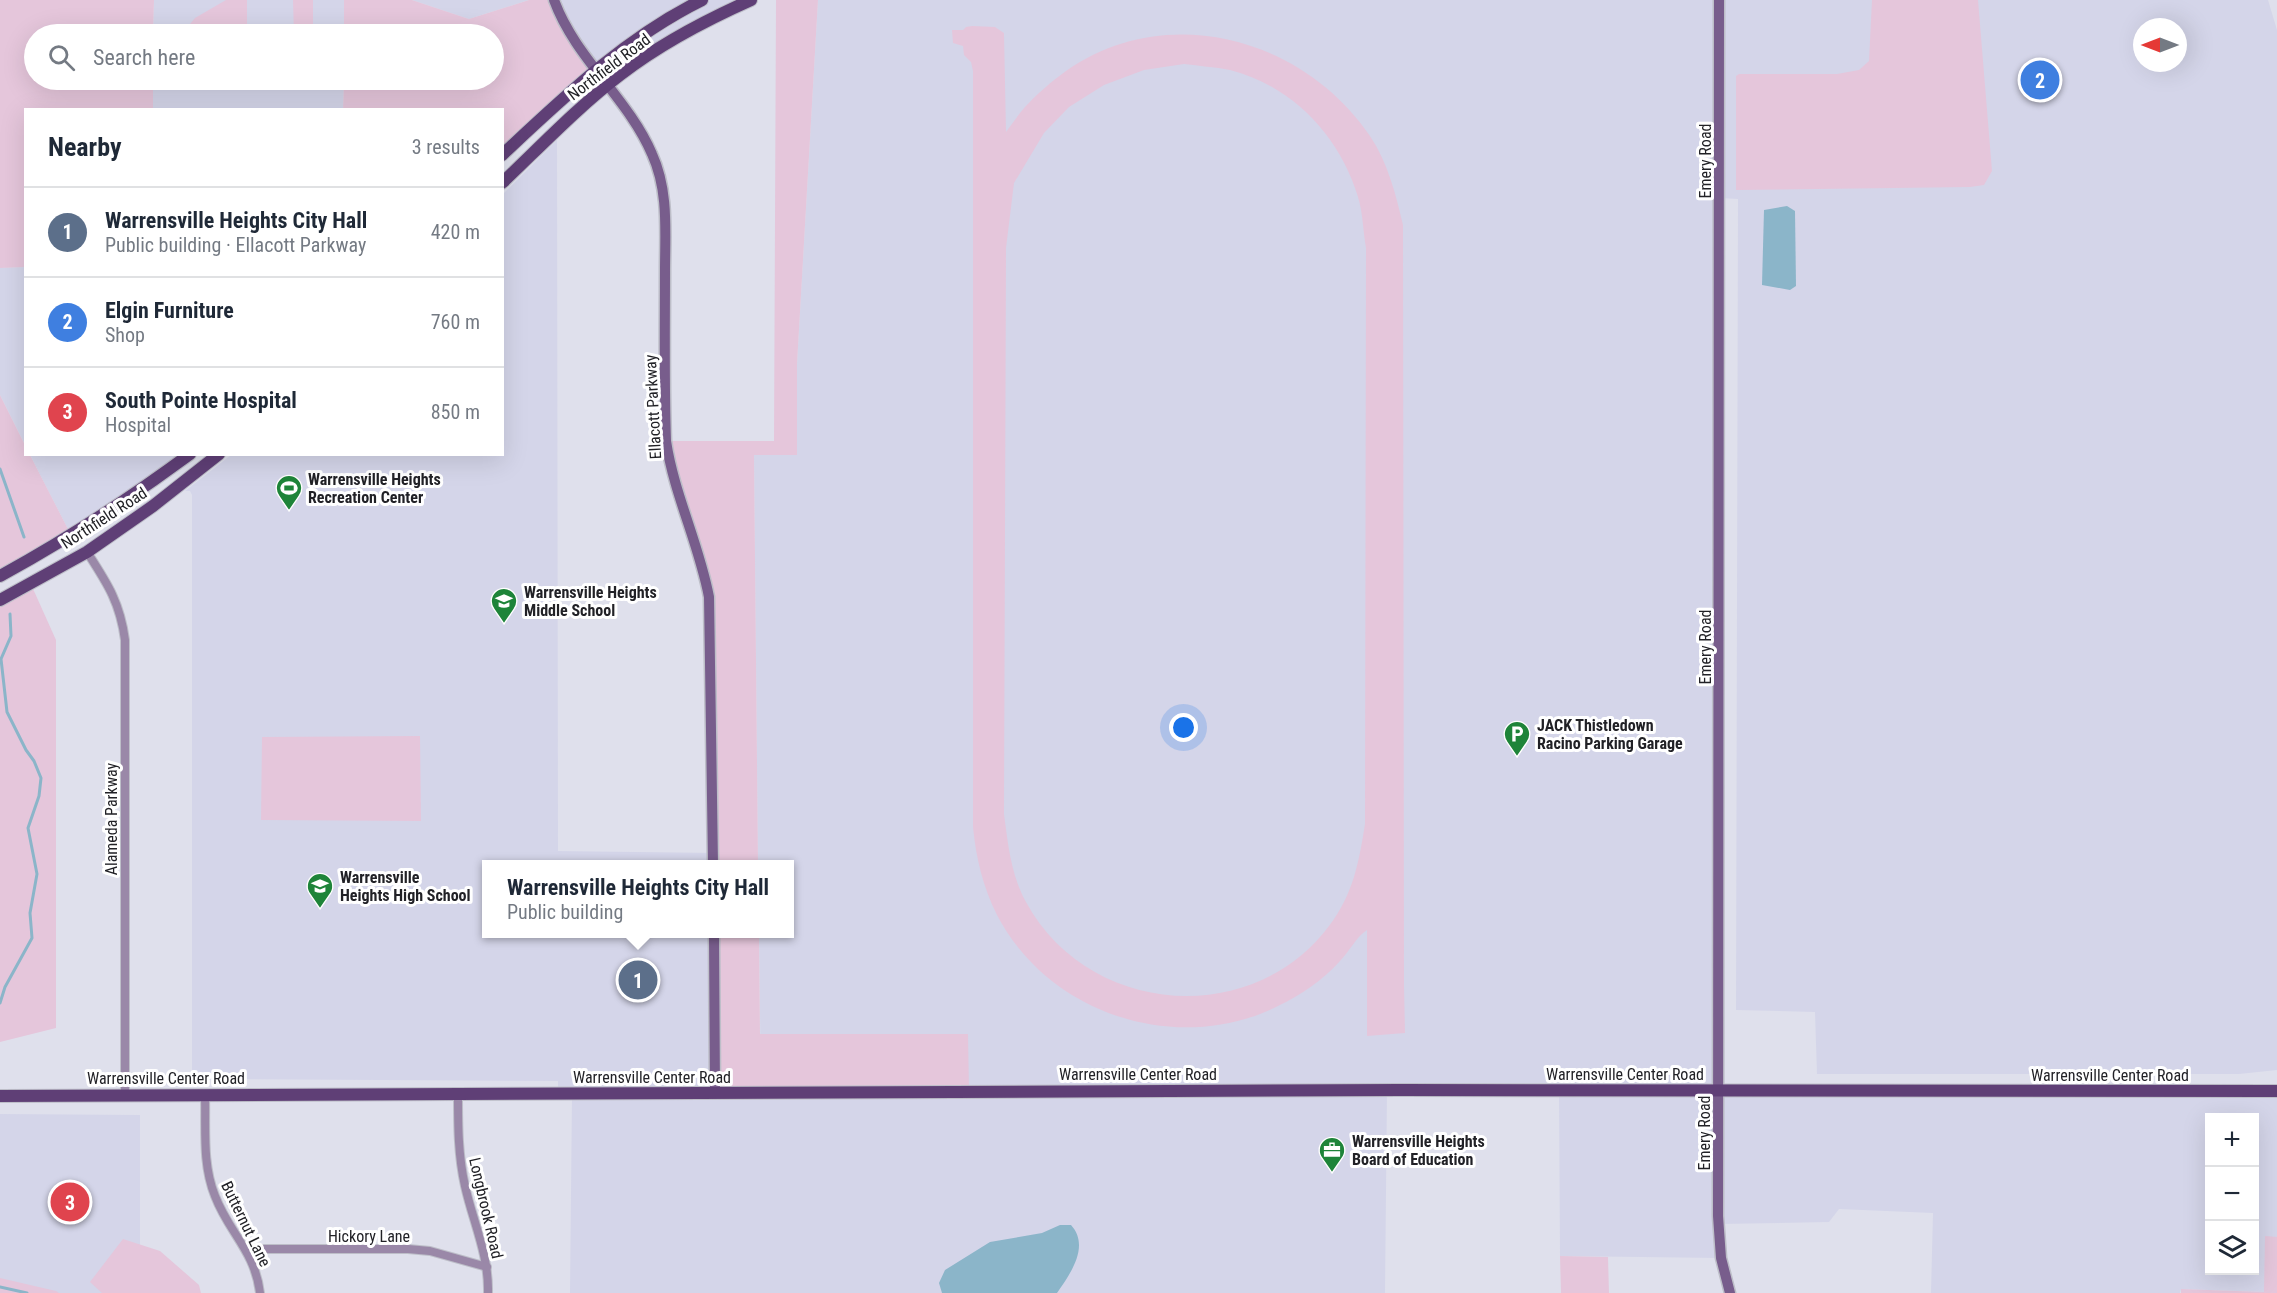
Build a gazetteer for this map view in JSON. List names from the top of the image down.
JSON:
{
  "streets": {
    "main road": ["Northfield Road", "Warrensville Center Road"],
    "street": [
      "Emery Road",
      "Ellacott Parkway",
      "Alameda Parkway",
      "Longbrook Road",
      "Butternut Lane",
      "Hickory Lane"
    ]
  },
  "crossings": [
    ["Northfield Road", "Ellacott Parkway"],
    ["Northfield Road", "Alameda Parkway"],
    ["Emery Road", "Warrensville Center Road"],
    ["Alameda Parkway", "Warrensville Center Road"],
    ["Warrensville Center Road", "Longbrook Road"],
    ["Warrensville Center Road", "Butternut Lane"],
    ["Longbrook Road", "Hickory Lane"],
    ["Butternut Lane", "Hickory Lane"]
  ],
  "places": {
    "sports": ["Warrensville Heights Recreation Center"],
    "school or university": ["Warrensville Heights Middle School", "Warrensville Heights High School"],
    "parking": ["JACK Thistledown Racino Parking Garage"],
    "office": ["Warrensville Heights Board of Education"]
  },
  "north": "left",
  "page": {
    "search": "Search here",
    "pins": ["2", "1", "3"],
    "heading": ["Nearby", "3 results"],
    "list": [
      {
        "mark": "1",
        "name": "Warrensville Heights City Hall",
        "note": "Public building · Ellacott Parkway",
        "value": "420 m"
      },
      {
        "mark": "2",
        "name": "Elgin Furniture",
        "note": "Shop",
        "value": "760 m"
      },
      {
        "mark": "3",
        "name": "South Pointe Hospital",
        "note": "Hospital",
        "value": "850 m"
      }
    ],
    "popup": ["Warrensville Heights City Hall", "Public building"],
    "map_buttons": ["+", "−"]
  }
}
